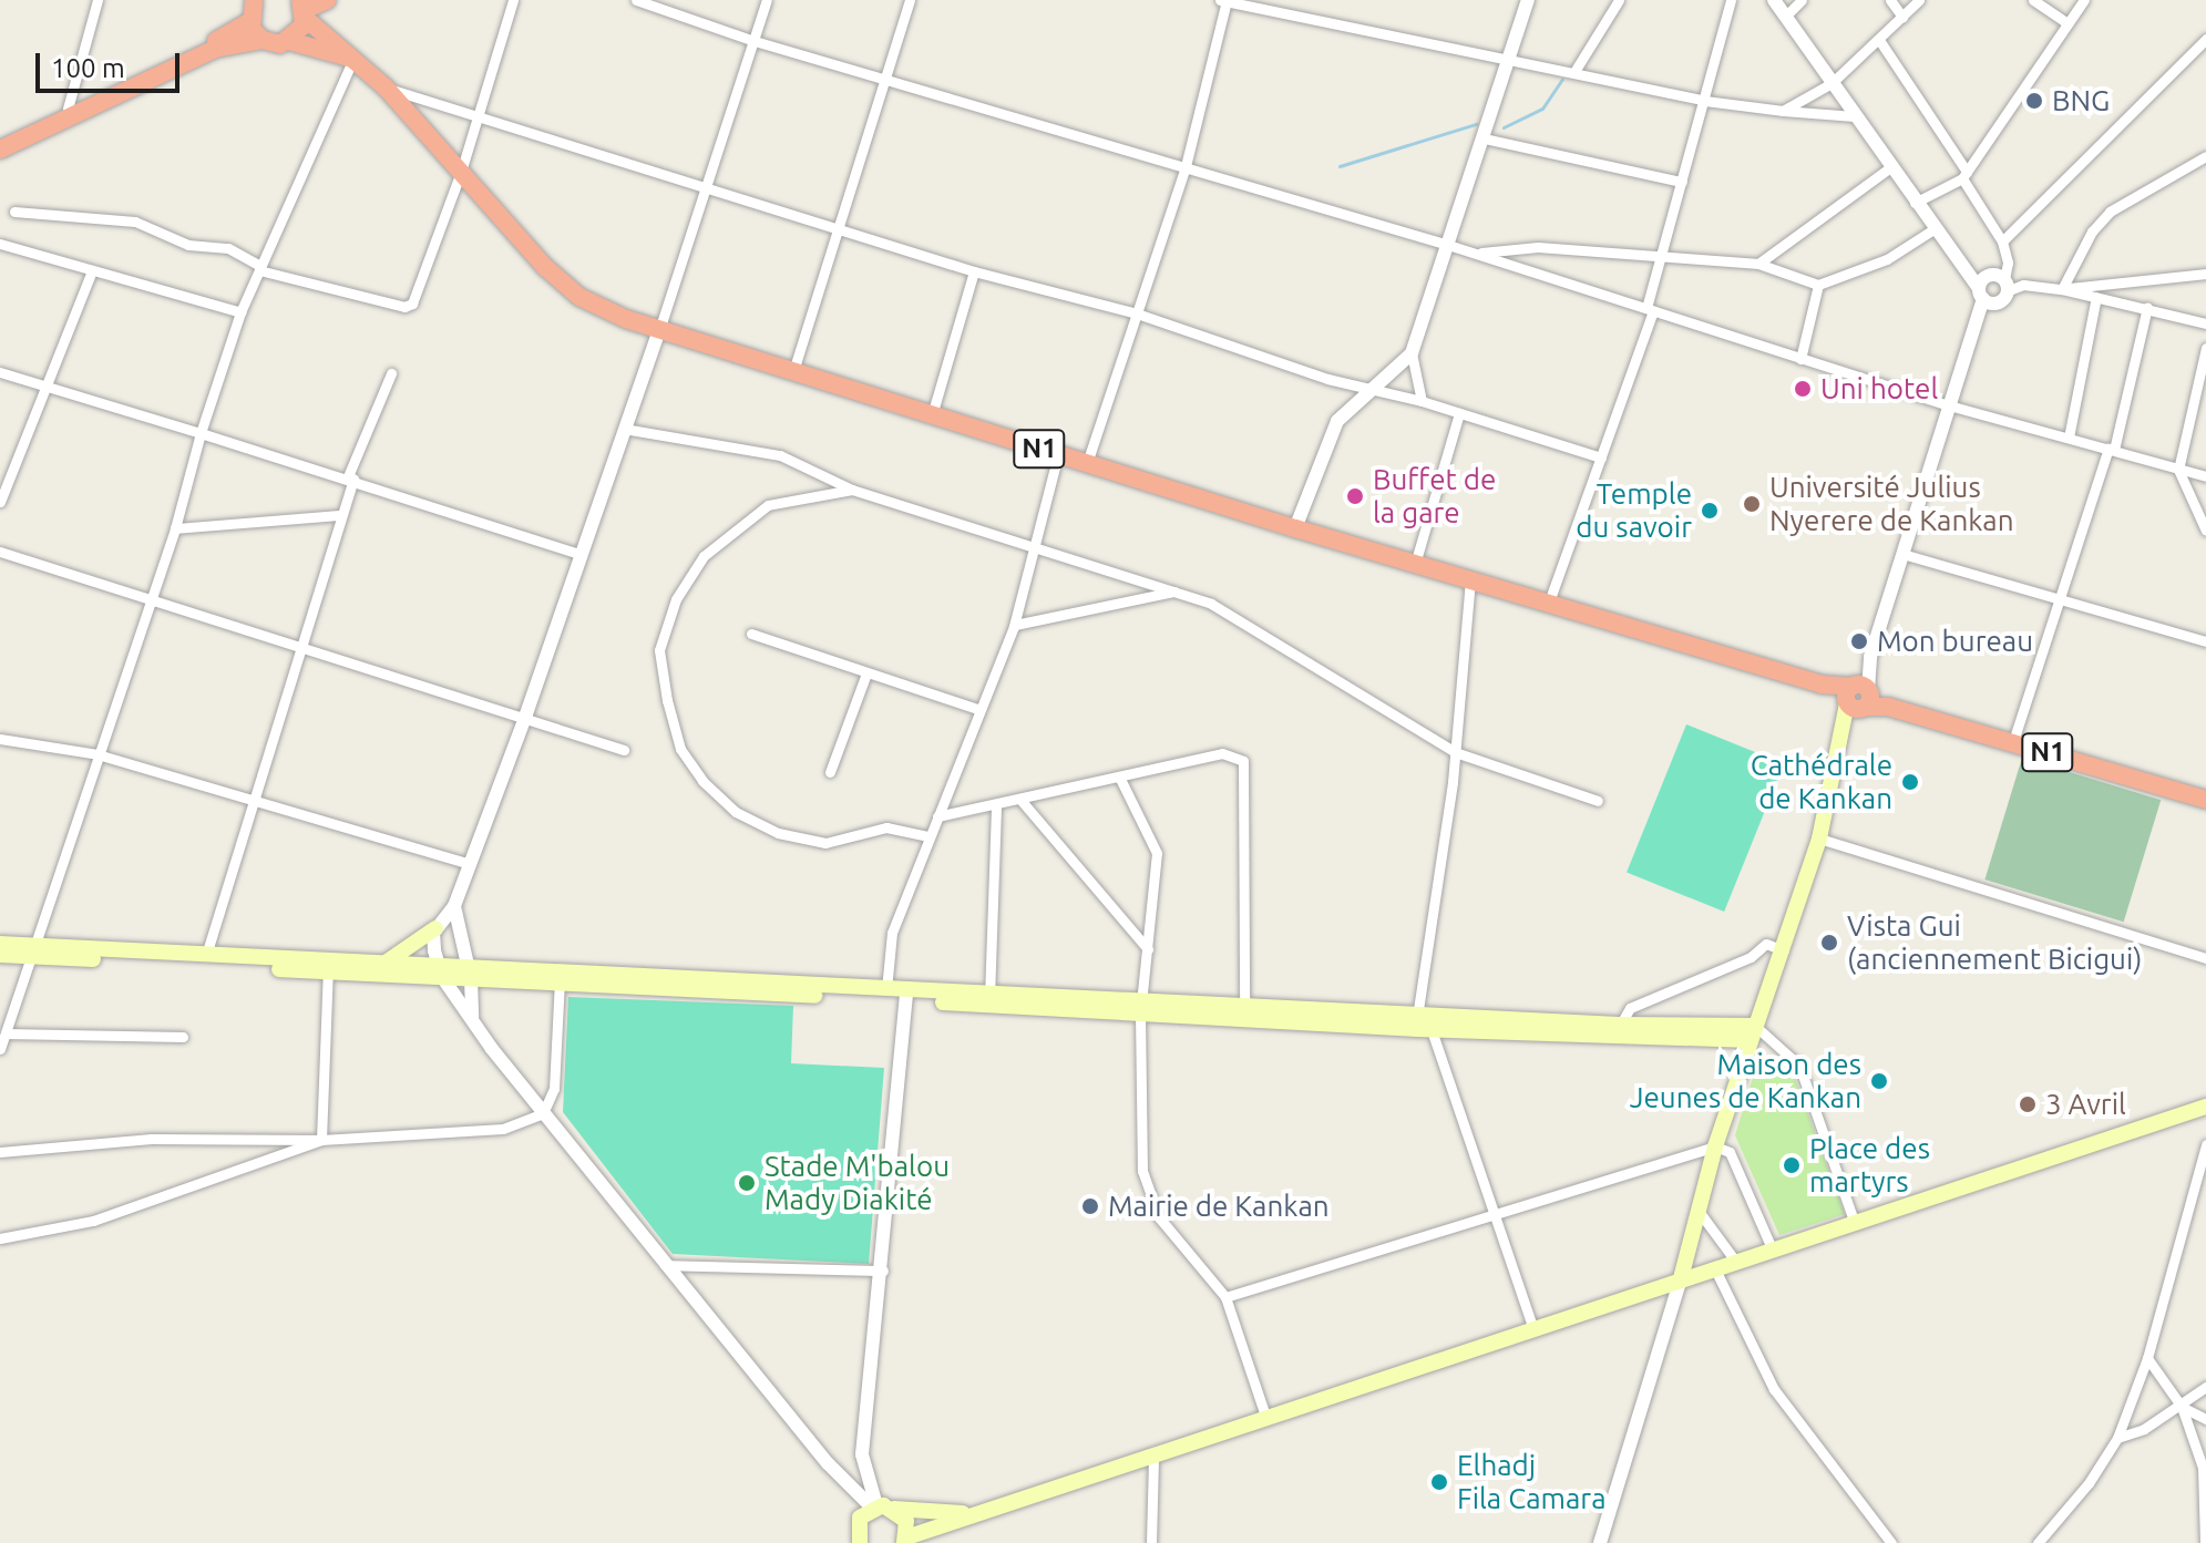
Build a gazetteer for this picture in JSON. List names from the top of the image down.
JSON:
{
  "streets": {
    "highway": ["N1"]
  },
  "places": [
    "BNG",
    "Uni hotel",
    "Buffet de la gare",
    "Université Julius Nyerere de Kankan",
    "Temple du savoir",
    "Mon bureau",
    "Cathédrale de Kankan",
    "Vista Gui (anciennement Bicigui)",
    "Maison des Jeunes de Kankan",
    "3 Avril",
    "Place des martyrs",
    "Stade M'balou Mady Diakité",
    "Mairie de Kankan",
    "Elhadj Fila Camara"
  ],
  "scale_bar": "100 m"
}
